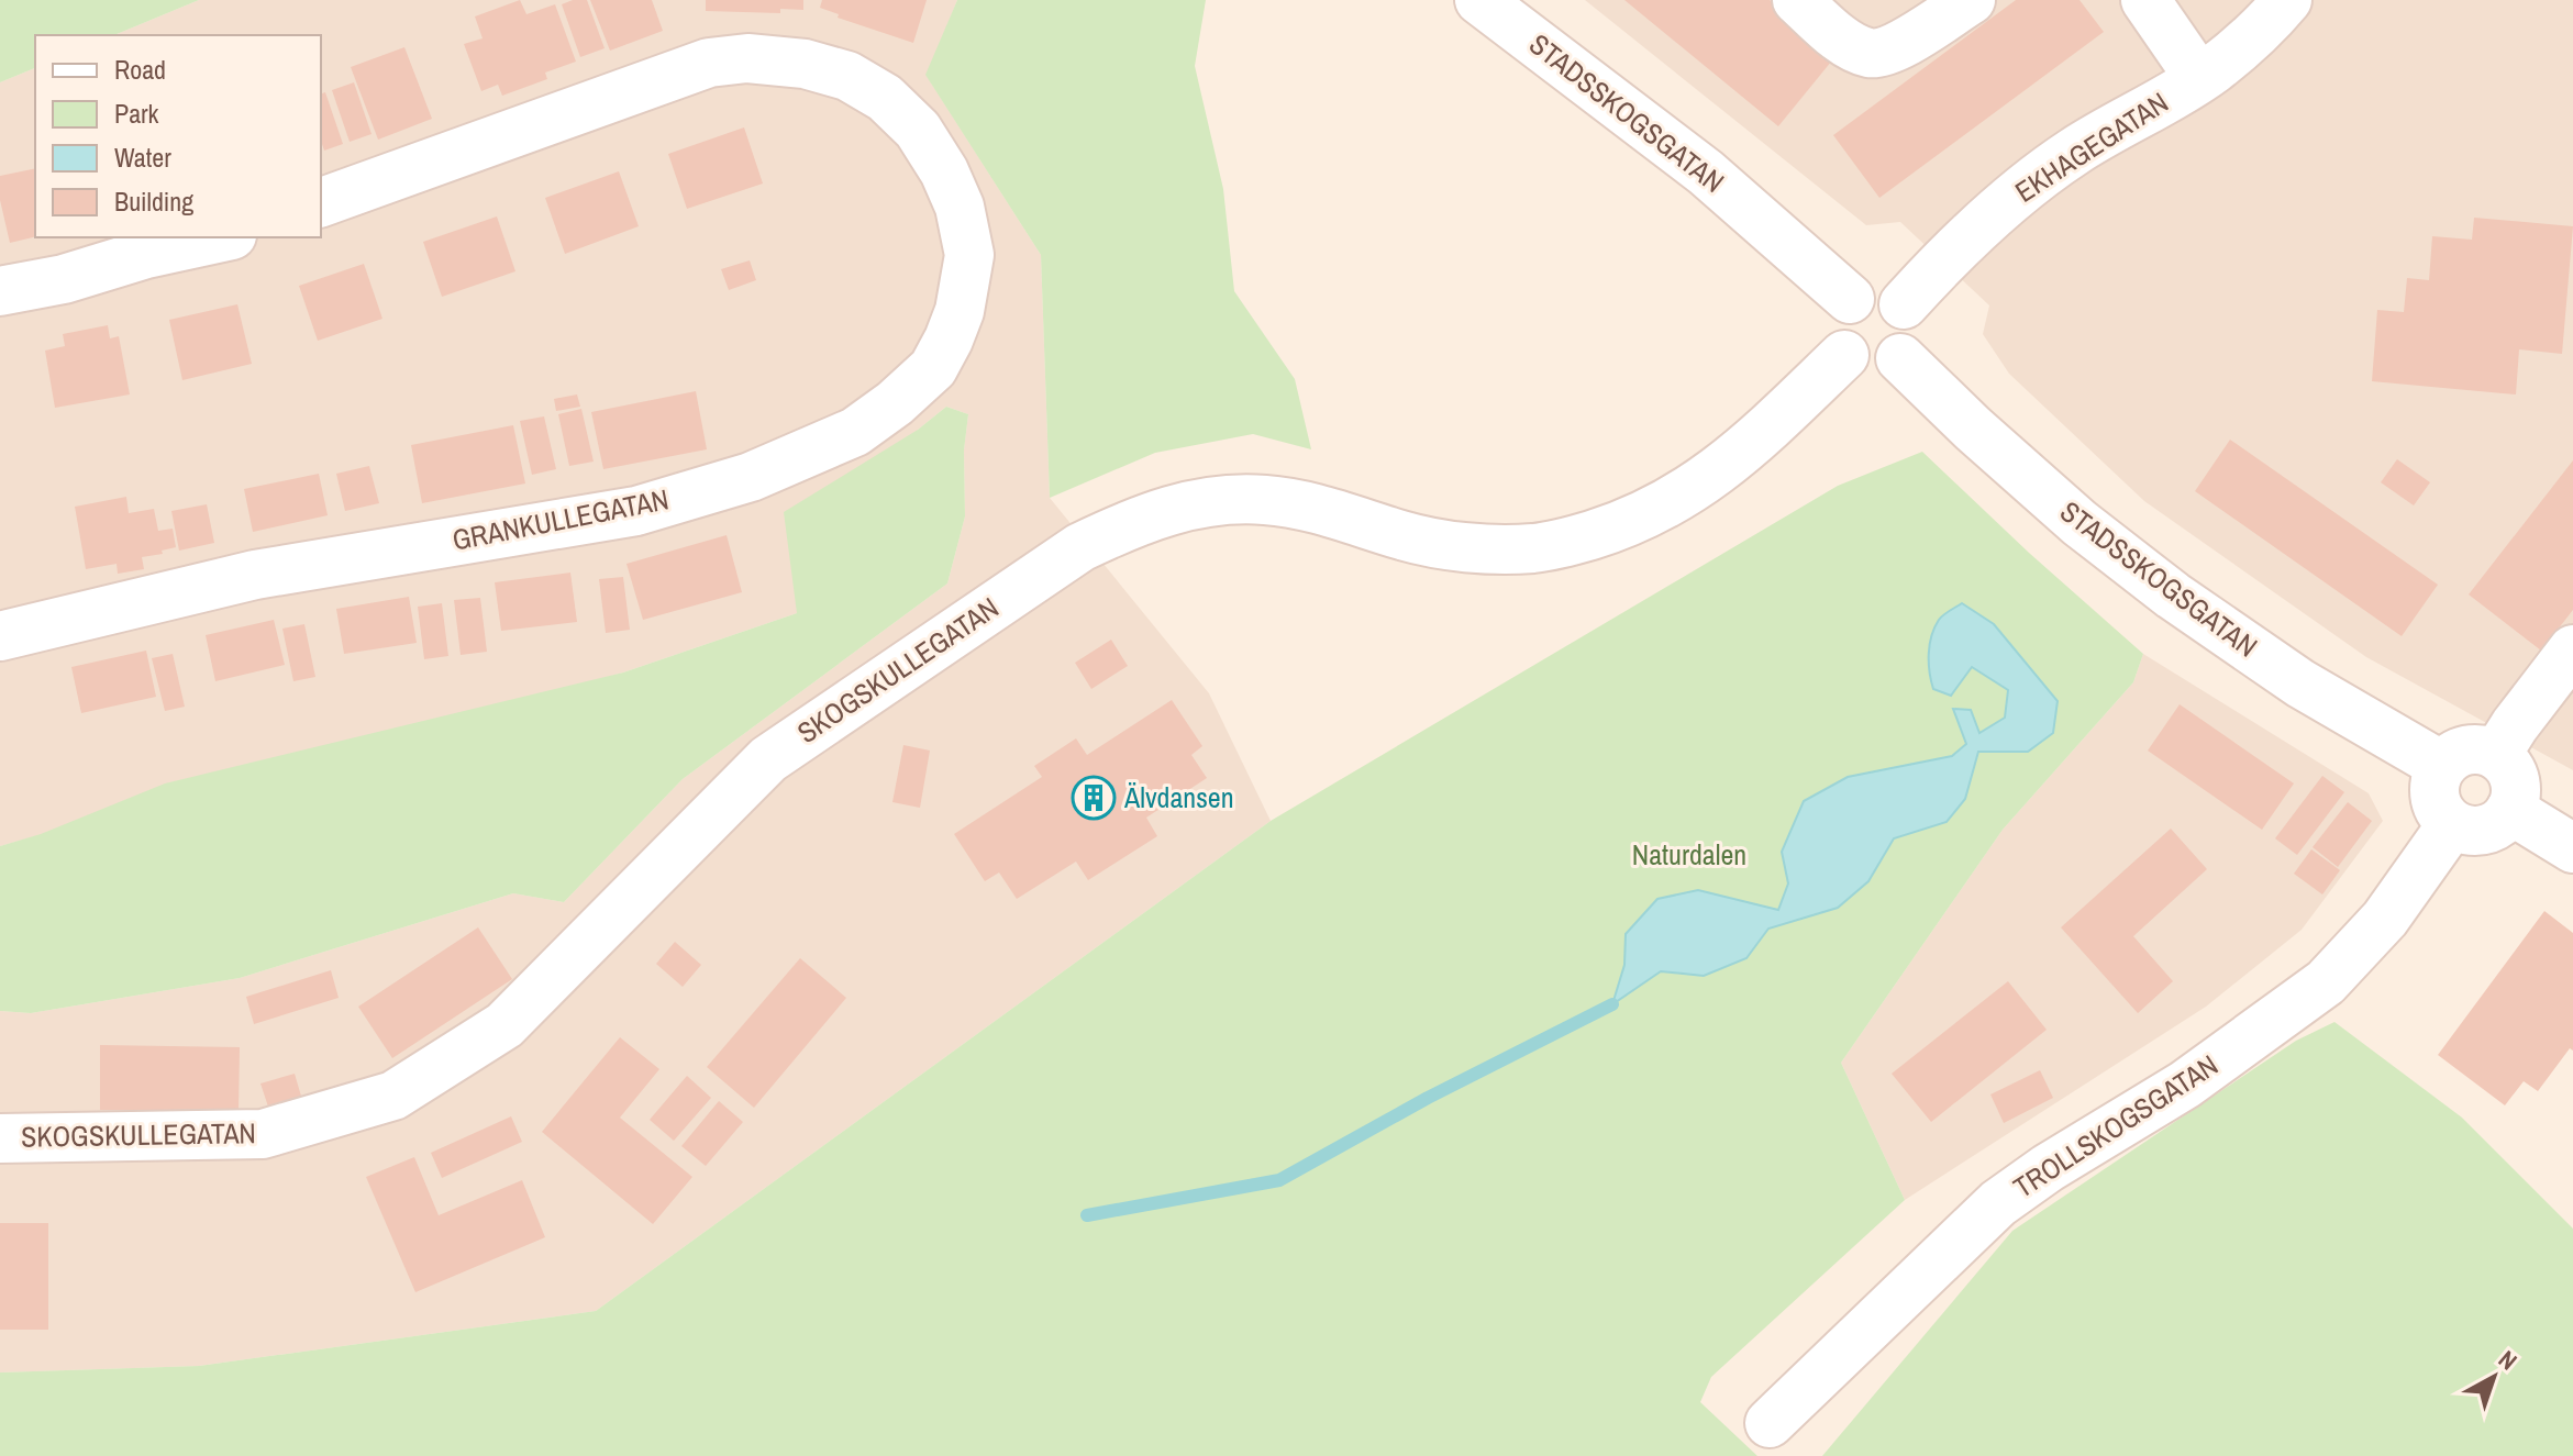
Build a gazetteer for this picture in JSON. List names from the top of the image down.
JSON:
{
  "streets": {
    "street": [
      "STADSSKOGSGATAN",
      "EKHAGEGATAN",
      "GRANKULLEGATAN",
      "SKOGSKULLEGATAN",
      "TROLLSKOGSGATAN"
    ]
  },
  "crossings": [
    ["STADSSKOGSGATAN", "EKHAGEGATAN"],
    ["STADSSKOGSGATAN", "SKOGSKULLEGATAN"],
    ["STADSSKOGSGATAN", "TROLLSKOGSGATAN"],
    ["EKHAGEGATAN", "SKOGSKULLEGATAN"]
  ],
  "parks": ["Naturdalen"],
  "places": {
    "building": ["Älvdansen"]
  },
  "legend": [
    "Road",
    "Park",
    "Water",
    "Building"
  ],
  "north": "top right"
}
